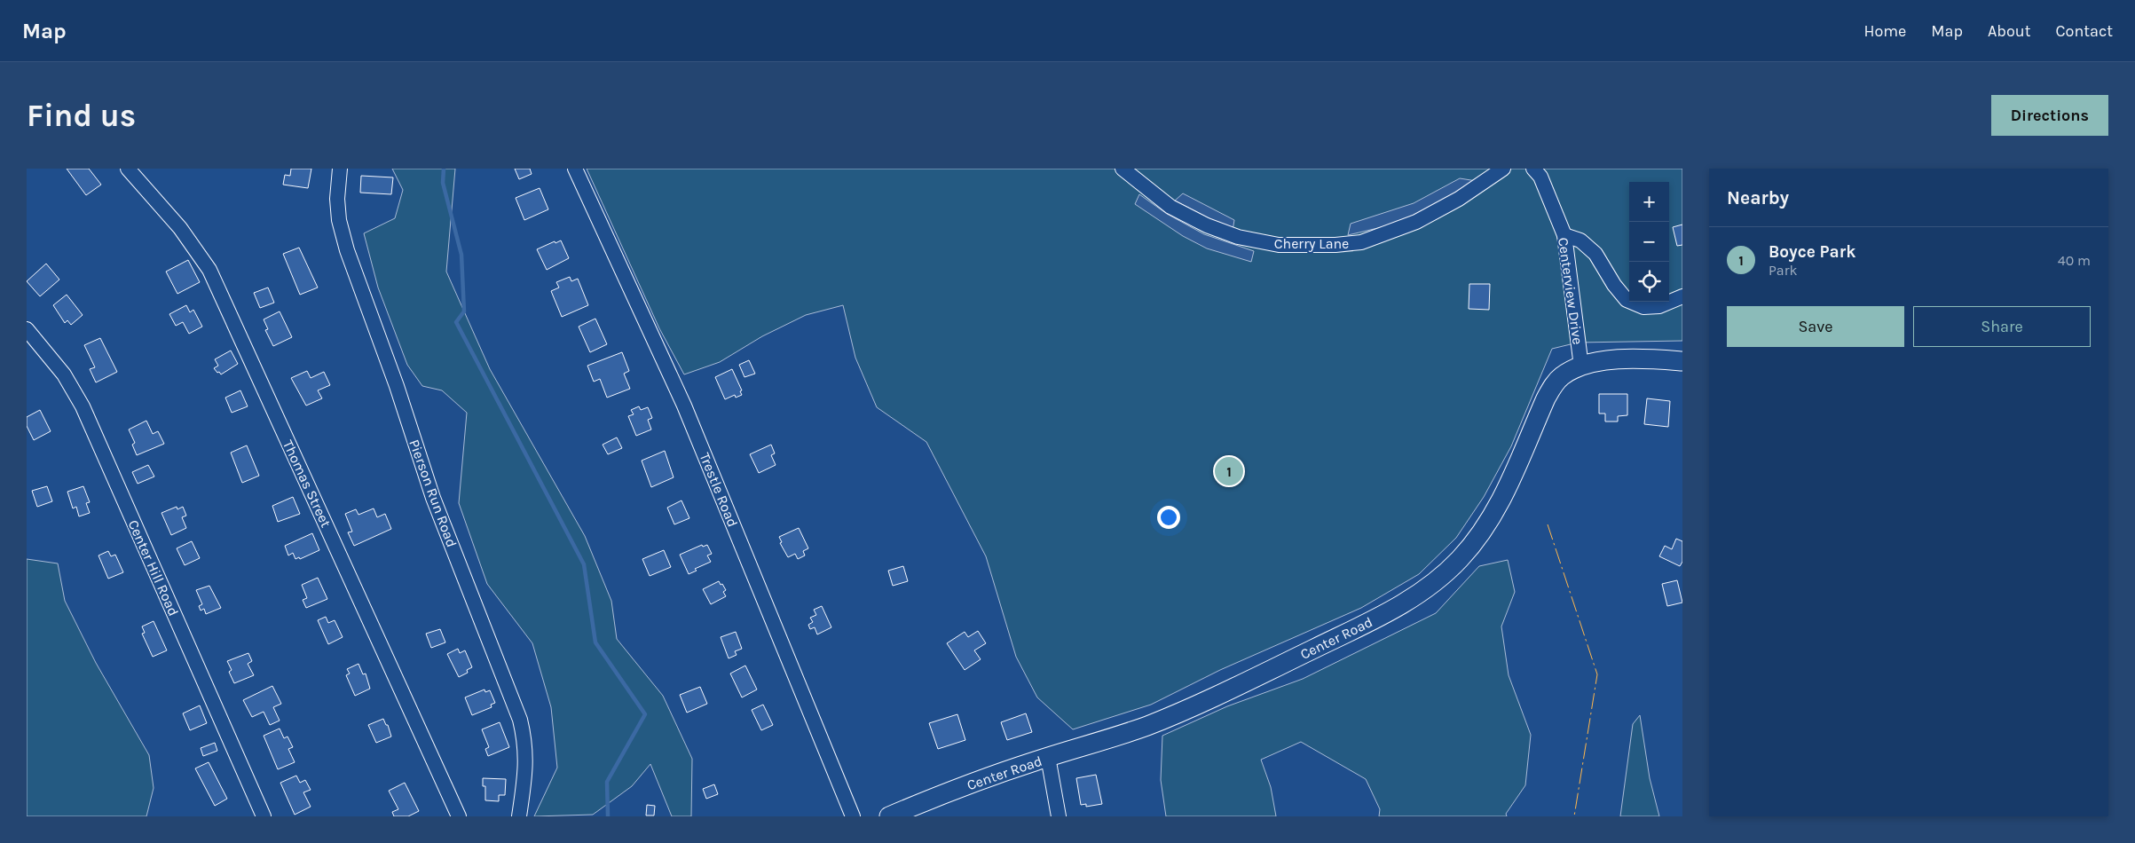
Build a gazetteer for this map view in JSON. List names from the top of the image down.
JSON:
{
  "streets": {
    "main road": ["Center Road"],
    "street": [
      "Cherry Lane",
      "Centerview Drive",
      "Thomas Street",
      "Trestle Road",
      "Pierson Run Road",
      "Center Hill Road"
    ]
  },
  "crossings": [
    ["Centerview Drive", "Center Road"]
  ],
  "page": {
    "header": "Map",
    "nav": [
      "Home",
      "Map",
      "About",
      "Contact"
    ],
    "buttons": [
      "Directions",
      ["Save", "Share"]
    ],
    "title": "Find us",
    "heading": "Nearby",
    "map_buttons": ["+", "−"],
    "list": [
      {
        "mark": "1",
        "name": "Boyce Park",
        "note": "Park",
        "value": "40 m"
      }
    ],
    "pins": "1"
  }
}
